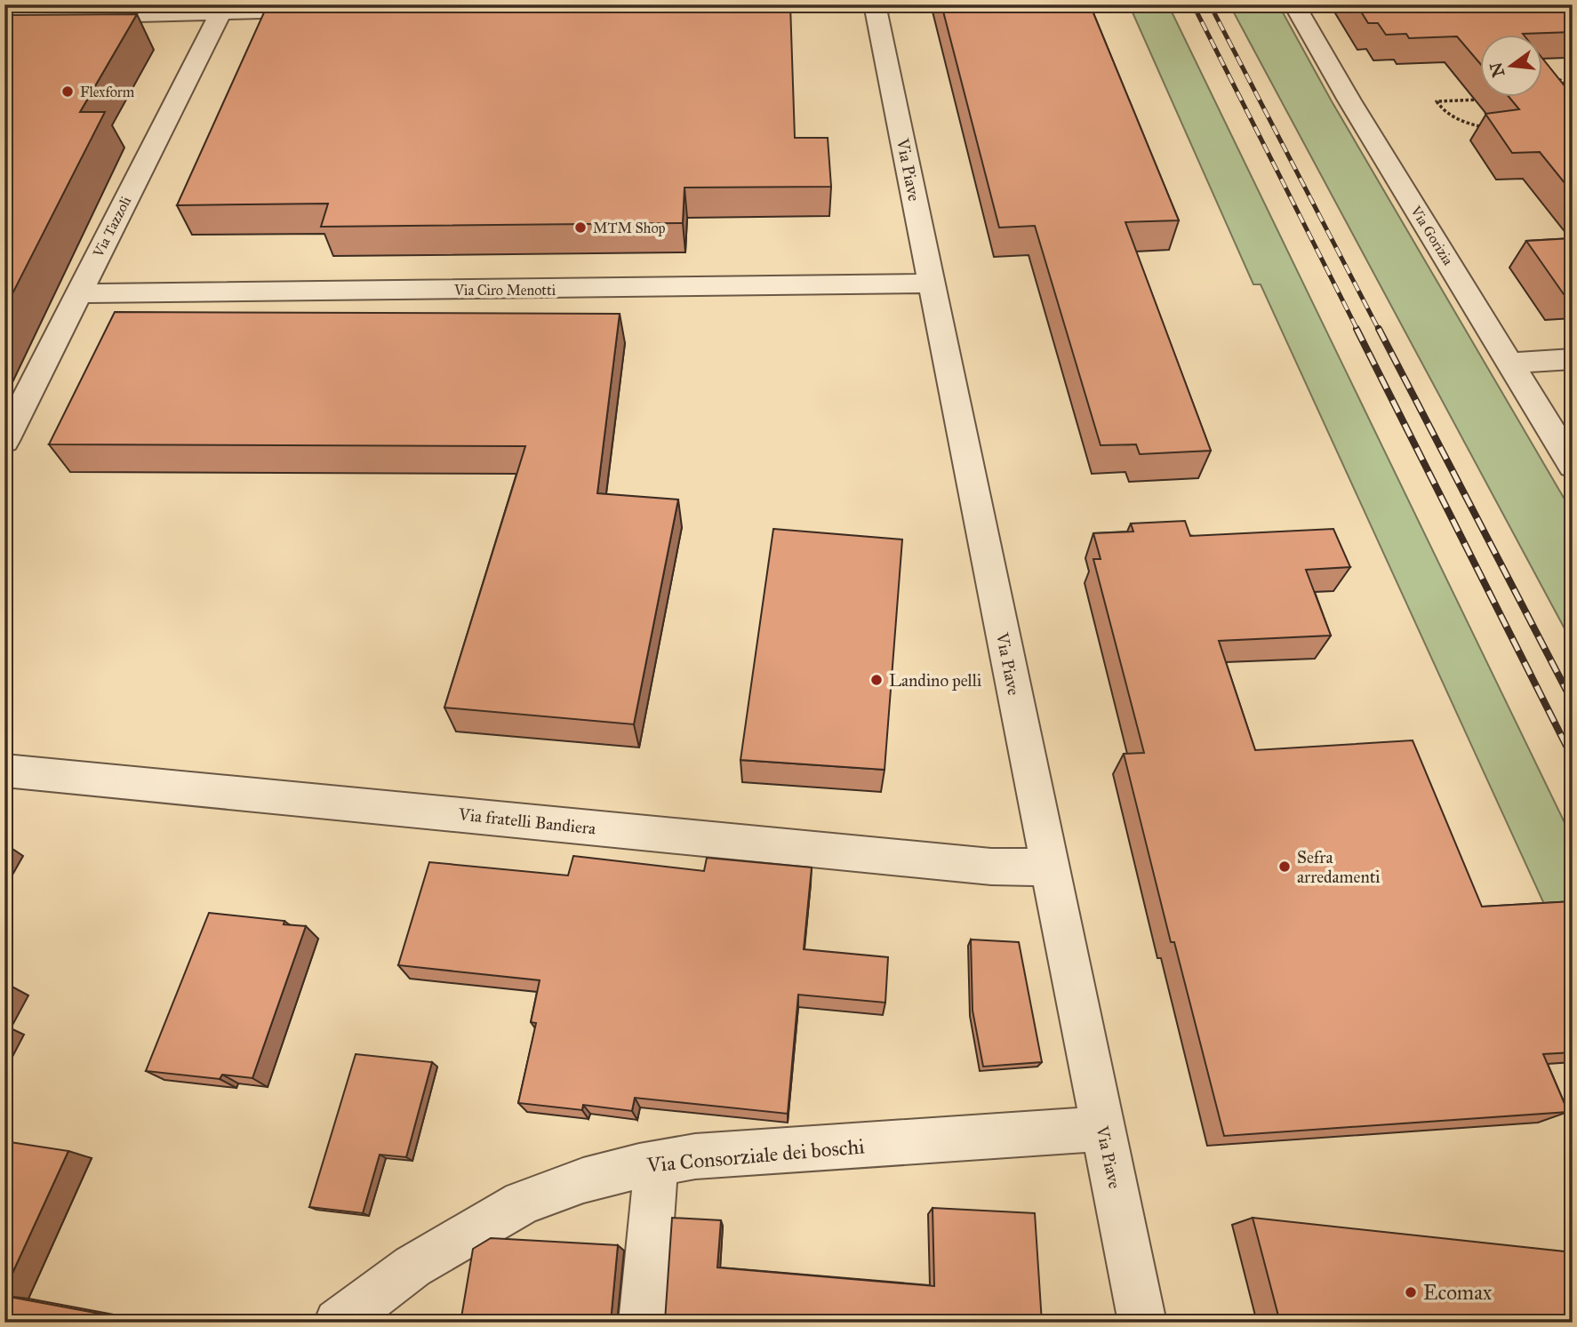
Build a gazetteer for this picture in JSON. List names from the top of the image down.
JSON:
{
  "streets": {
    "street": [
      "Via Piave",
      "Via Tazzoli",
      "Via Gorizia",
      "Via Ciro Menotti",
      "Via fratelli Bandiera",
      "Via Consorziale dei boschi"
    ]
  },
  "crossings": [
    ["Via Piave", "Via Ciro Menotti"],
    ["Via Piave", "Via fratelli Bandiera"],
    ["Via Piave", "Via Consorziale dei boschi"],
    ["Via Tazzoli", "Via Ciro Menotti"]
  ],
  "places": [
    "Flexform",
    "MTM Shop",
    "Landino pelli",
    "Sefra arredamenti",
    "Ecomax"
  ],
  "north": "left"
}
